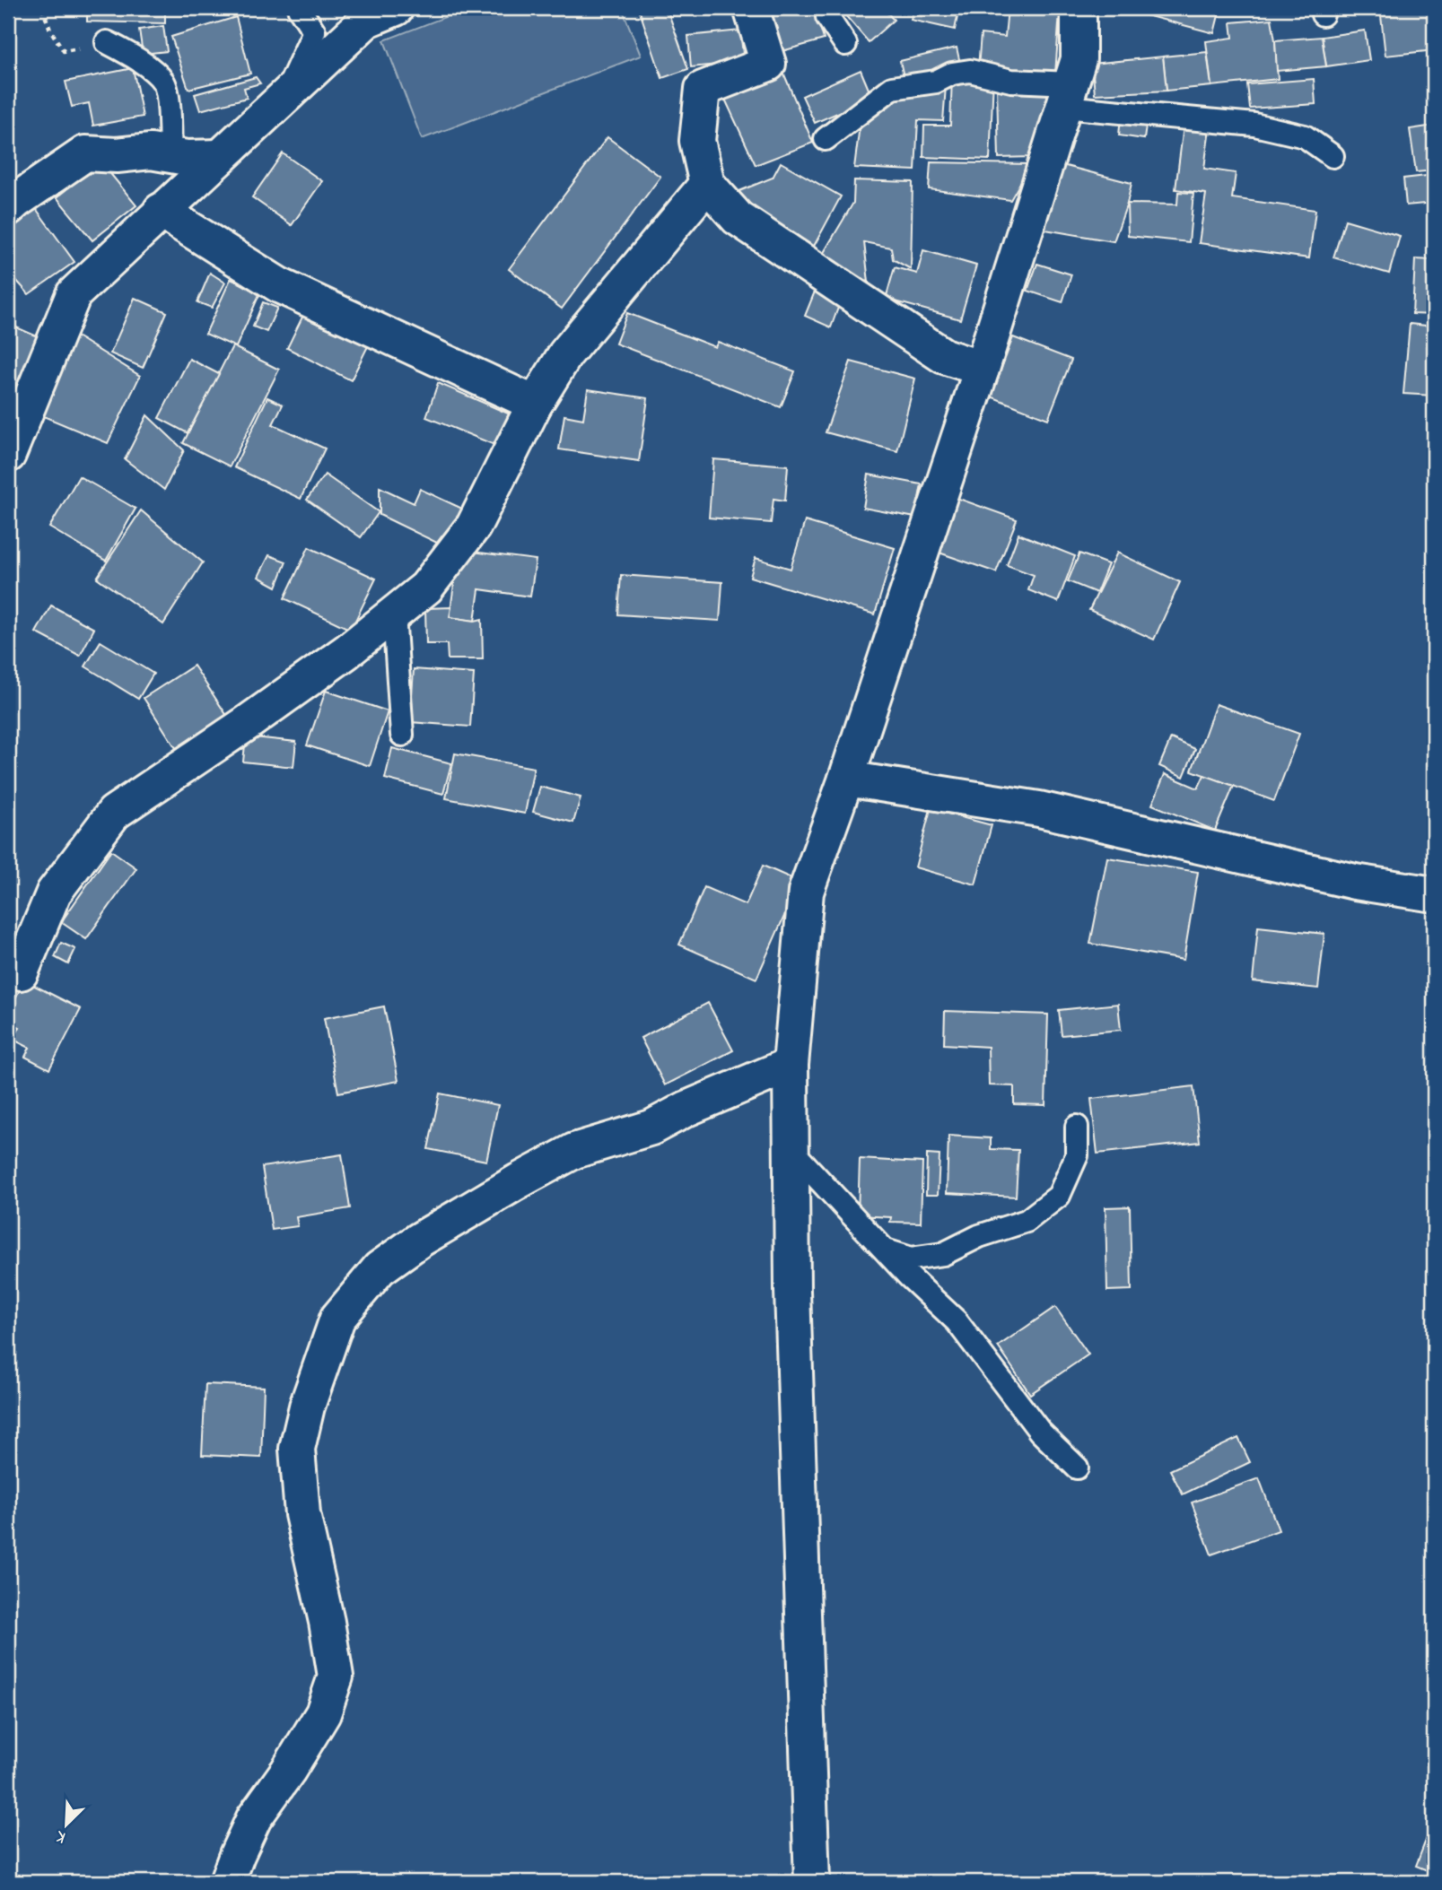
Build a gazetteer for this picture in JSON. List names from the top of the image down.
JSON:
{
  "north": "bottom left"
}
